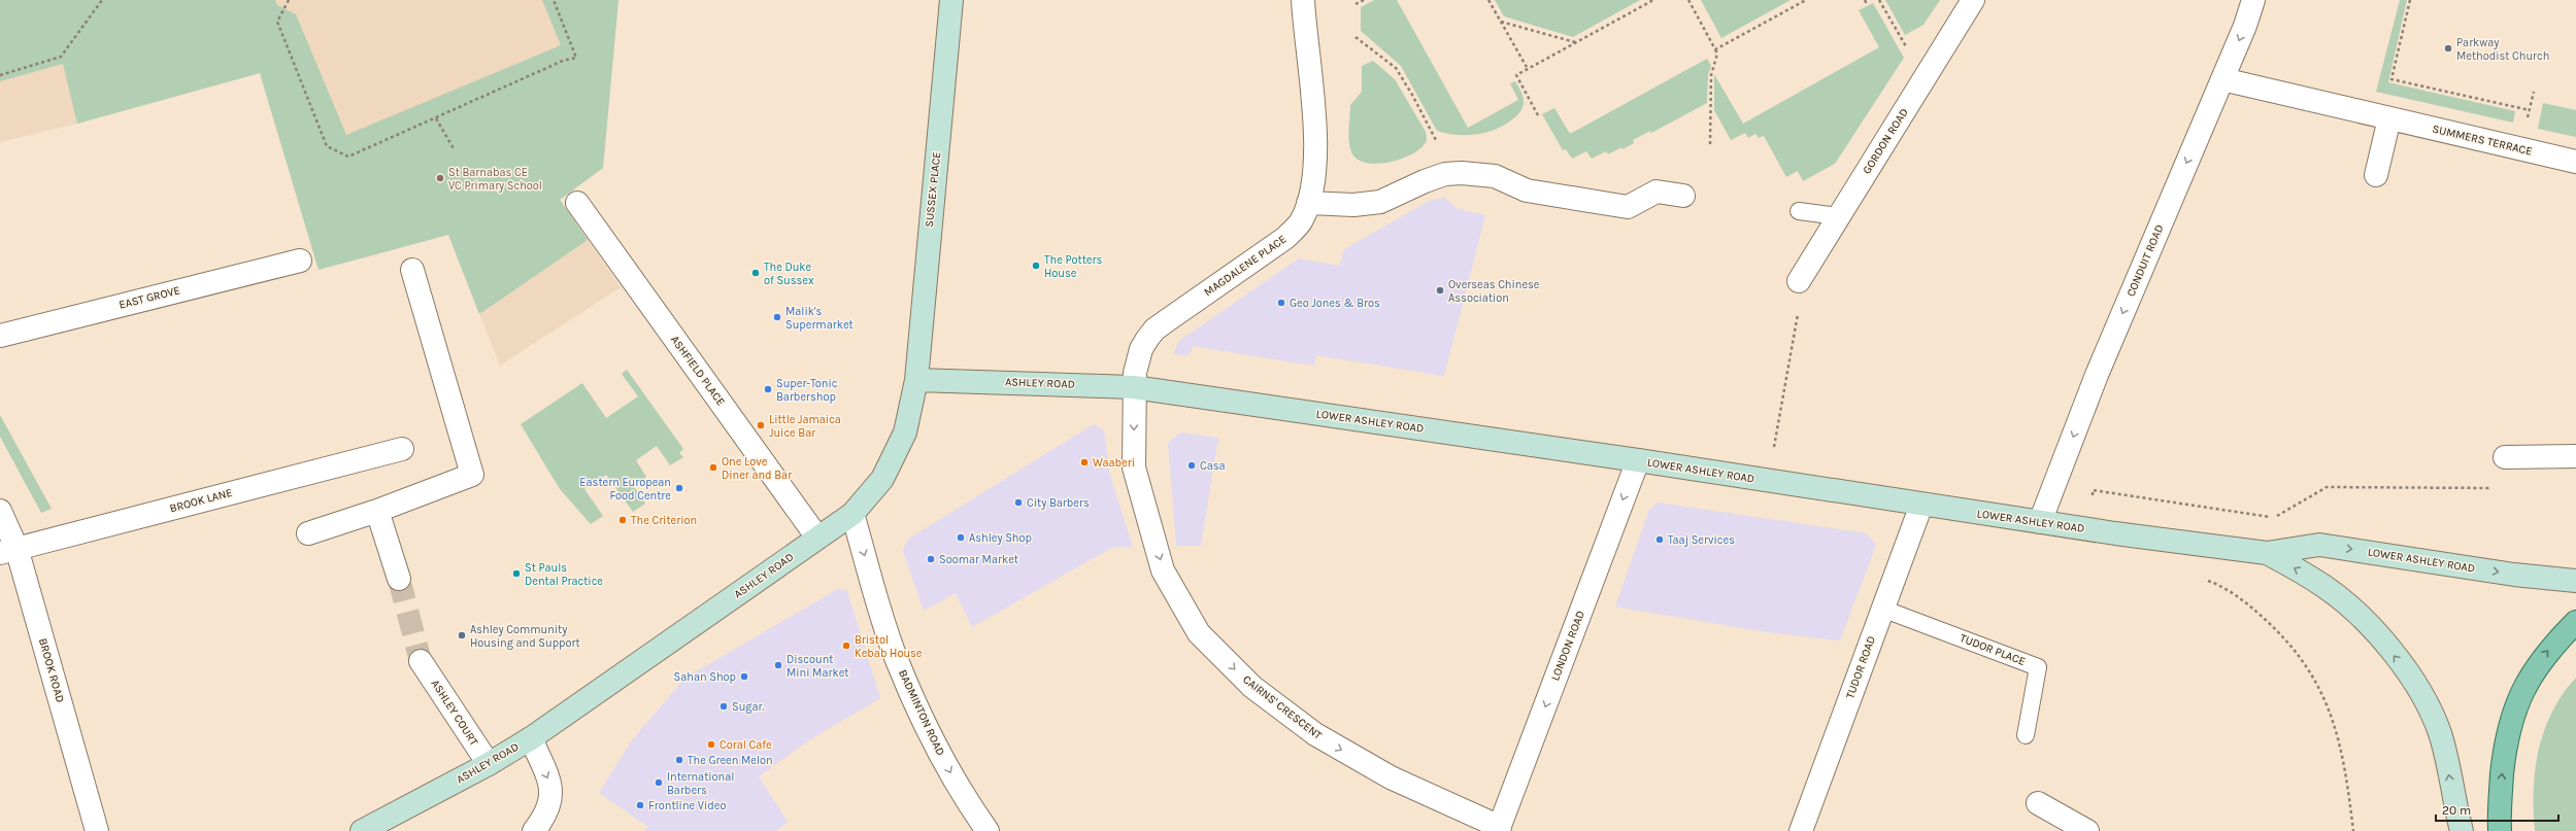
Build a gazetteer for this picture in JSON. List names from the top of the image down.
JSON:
{
  "streets": {
    "main road": ["SUSSEX PLACE", "ASHLEY ROAD", "LOWER ASHLEY ROAD"],
    "street": [
      "SUMMERS TERRACE",
      "GORDON ROAD",
      "CONDUIT ROAD",
      "MAGDALENE PLACE",
      "EAST GROVE",
      "ASHFIELD PLACE",
      "BROOK LANE",
      "LONDON ROAD",
      "TUDOR ROAD",
      "BROOK ROAD",
      "CAIRNS' CRESCENT",
      "ASHLEY COURT",
      "BADMINTON ROAD"
    ],
    "lane": ["TUDOR PLACE"]
  },
  "crossings": [
    ["SUMMERS TERRACE", "CONDUIT ROAD"],
    ["SUSSEX PLACE", "ASHLEY ROAD"],
    ["CONDUIT ROAD", "LOWER ASHLEY ROAD"],
    ["MAGDALENE PLACE", "ASHLEY ROAD"],
    ["MAGDALENE PLACE", "LOWER ASHLEY ROAD"],
    ["MAGDALENE PLACE", "CAIRNS' CRESCENT"],
    ["ASHFIELD PLACE", "ASHLEY ROAD"],
    ["ASHLEY ROAD", "LOWER ASHLEY ROAD"],
    ["ASHLEY ROAD", "CAIRNS' CRESCENT"],
    ["ASHLEY ROAD", "ASHLEY COURT"],
    ["ASHLEY ROAD", "BADMINTON ROAD"],
    ["LOWER ASHLEY ROAD", "LONDON ROAD"],
    ["LOWER ASHLEY ROAD", "TUDOR ROAD"],
    ["LOWER ASHLEY ROAD", "CAIRNS' CRESCENT"],
    ["BROOK LANE", "BROOK ROAD"],
    ["LONDON ROAD", "CAIRNS' CRESCENT"],
    ["TUDOR PLACE", "TUDOR ROAD"]
  ],
  "one_way": [
    "CONDUIT ROAD",
    "LONDON ROAD",
    "CAIRNS' CRESCENT",
    "BADMINTON ROAD"
  ],
  "places": [
    "Parkway Methodist Church",
    "St Barnabas CE VC Primary School",
    "The Potters House",
    "The Duke of Sussex",
    "Overseas Chinese Association",
    "Geo Jones & Bros",
    "Malik's Supermarket",
    "Super-Tonic Barbershop",
    "Little Jamaica Juice Bar",
    "Waaberi",
    "Casa",
    "One Love Diner and Bar",
    "Eastern European Food Centre",
    "City Barbers",
    "The Criterion",
    "Ashley Shop",
    "Taaj Services",
    "Soomar Market",
    "St Pauls Dental Practice",
    "Ashley Community Housing and Support",
    "Bristol Kebab House",
    "Discount Mini Market",
    "Sahan Shop",
    "Sugar.",
    "Coral Cafe",
    "The Green Melon",
    "International Barbers",
    "Frontline Video"
  ],
  "scale_bar": "20 m"
}
